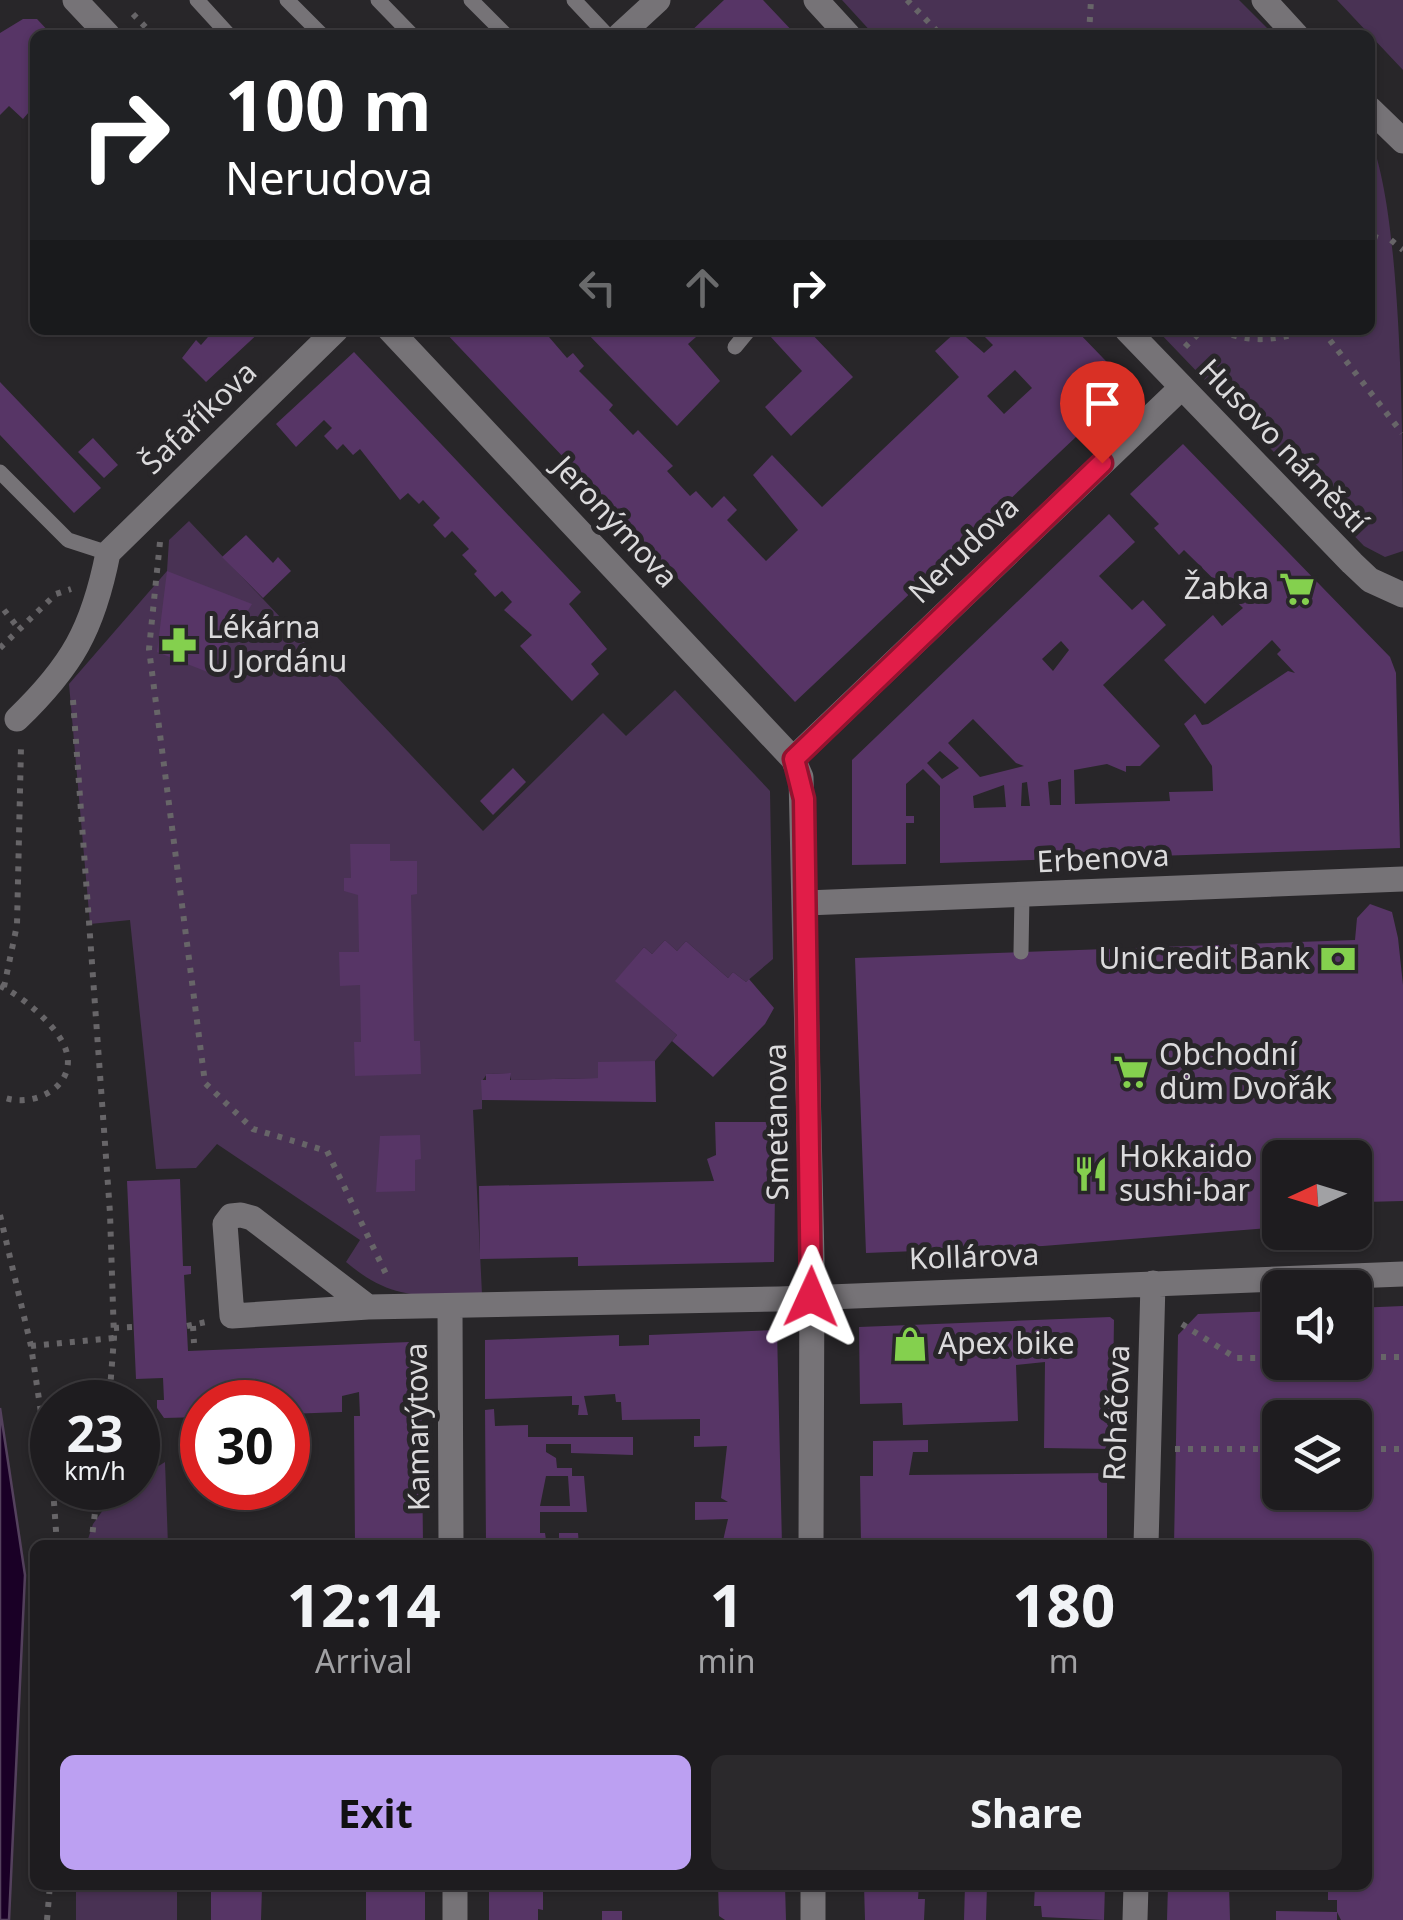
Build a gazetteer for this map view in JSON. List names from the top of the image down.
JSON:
{
  "streets": {
    "street": [
      "Šafaříkova",
      "Husovo náměstí",
      "Jeronýmova",
      "Nerudova",
      "Erbenova",
      "Smetanova",
      "Kollárova",
      "Roháčova",
      "Kamarýtova"
    ]
  },
  "crossings": [
    ["Husovo náměstí", "Nerudova"],
    ["Jeronýmova", "Nerudova"],
    ["Jeronýmova", "Smetanova"],
    ["Nerudova", "Smetanova"],
    ["Erbenova", "Smetanova"],
    ["Smetanova", "Kollárova"],
    ["Kollárova", "Roháčova"],
    ["Kollárova", "Kamarýtova"]
  ],
  "places": {
    "supermarket": ["Žabka", "Obchodní dům Dvořák"],
    "pharmacy": ["Lékárna U Jordánu"],
    "bank": ["UniCredit Bank"],
    "restaurant": ["Hokkaido sushi-bar"],
    "shop": ["Apex bike"]
  },
  "north": "left",
  "page": {
    "turn": ["100 m", "Nerudova"],
    "speed": "23 km/h",
    "limit": "30",
    "eta": [
      "12:14",
      "Arrival",
      "1",
      "min",
      "180",
      "m"
    ],
    "buttons": ["Exit", "Share"]
  }
}
